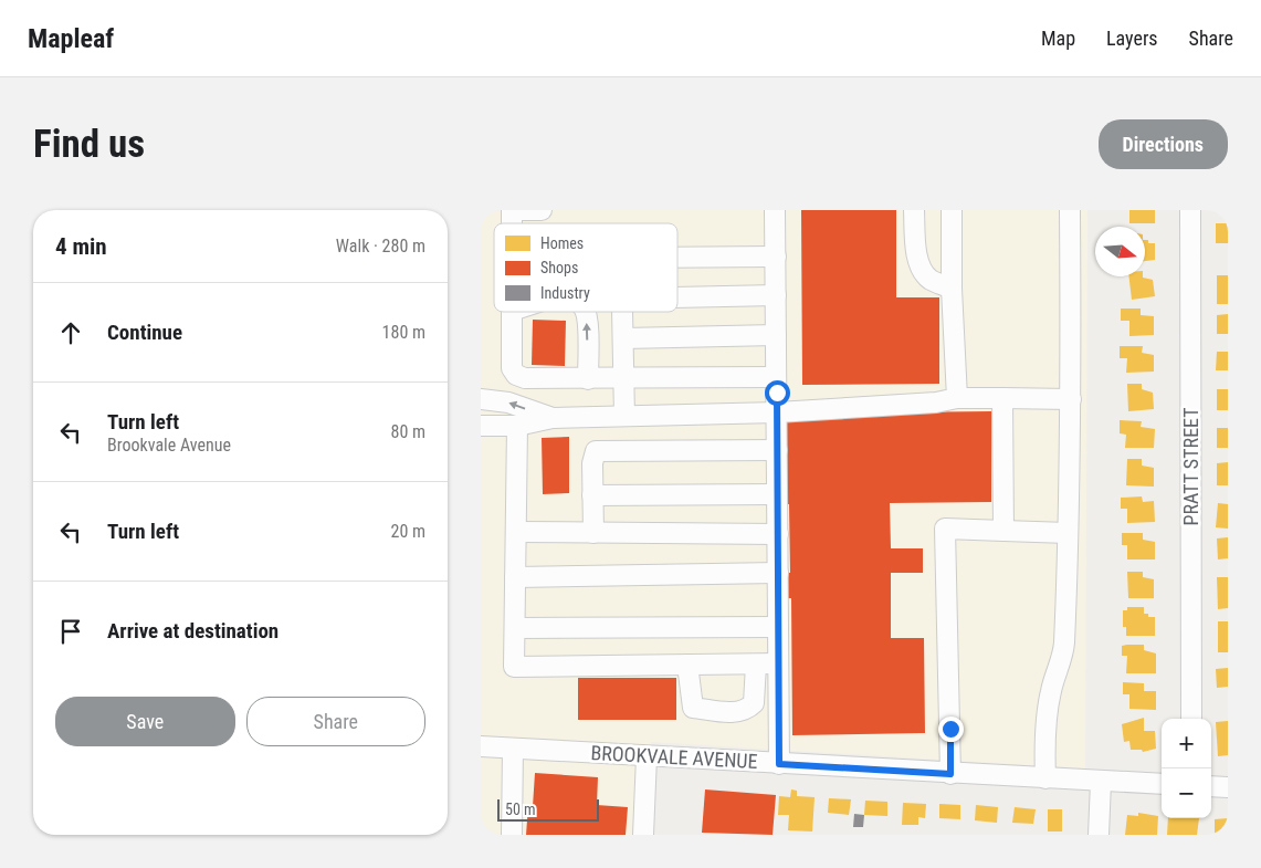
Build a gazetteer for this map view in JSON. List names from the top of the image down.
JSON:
{
  "streets": {
    "street": ["PRATT STREET", "BROOKVALE AVENUE"]
  },
  "legend": ["Homes", "Shops", "Industry"],
  "scale_bar": "50 m",
  "north": "right",
  "page": {
    "header": "Mapleaf",
    "nav": ["Map", "Layers", "Share"],
    "buttons": [
      "Directions",
      ["Save", "Share"]
    ],
    "title": "Find us",
    "heading": ["4 min", "Walk · 280 m"],
    "list": [
      ["Continue", "180 m"],
      ["Turn left", "Brookvale Avenue", "80 m"],
      ["Turn left", "20 m"],
      "Arrive at destination"
    ],
    "map_buttons": ["+", "−"],
    "scale": "50 m"
  }
}
